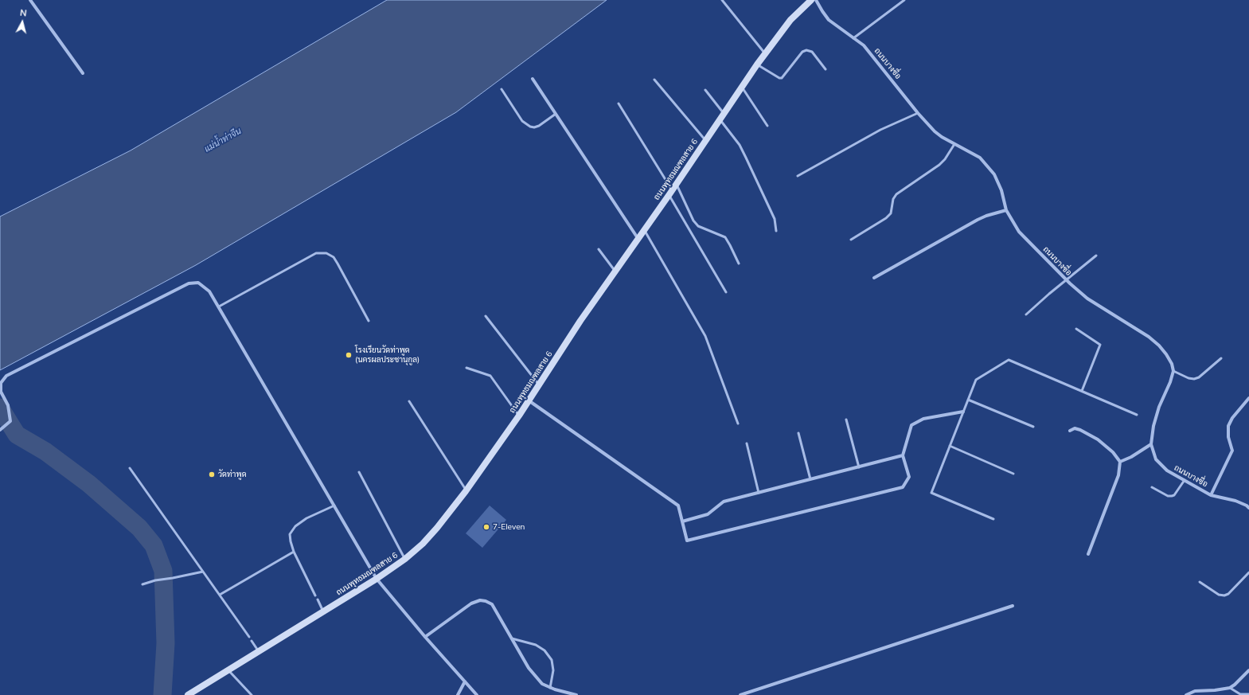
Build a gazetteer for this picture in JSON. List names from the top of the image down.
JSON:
{
  "streets": {
    "main road": ["ถนนพุทธมณฑลสาย 6"],
    "street": ["ถนนบางซื่อ"]
  },
  "water": ["แม่น้ำท่าจีน"],
  "places": ["โรงเรียนวัดท่าพูด (นครผลประชานุกูล)", "วัดท่าพูด", "7-Eleven"],
  "north": "top"
}
